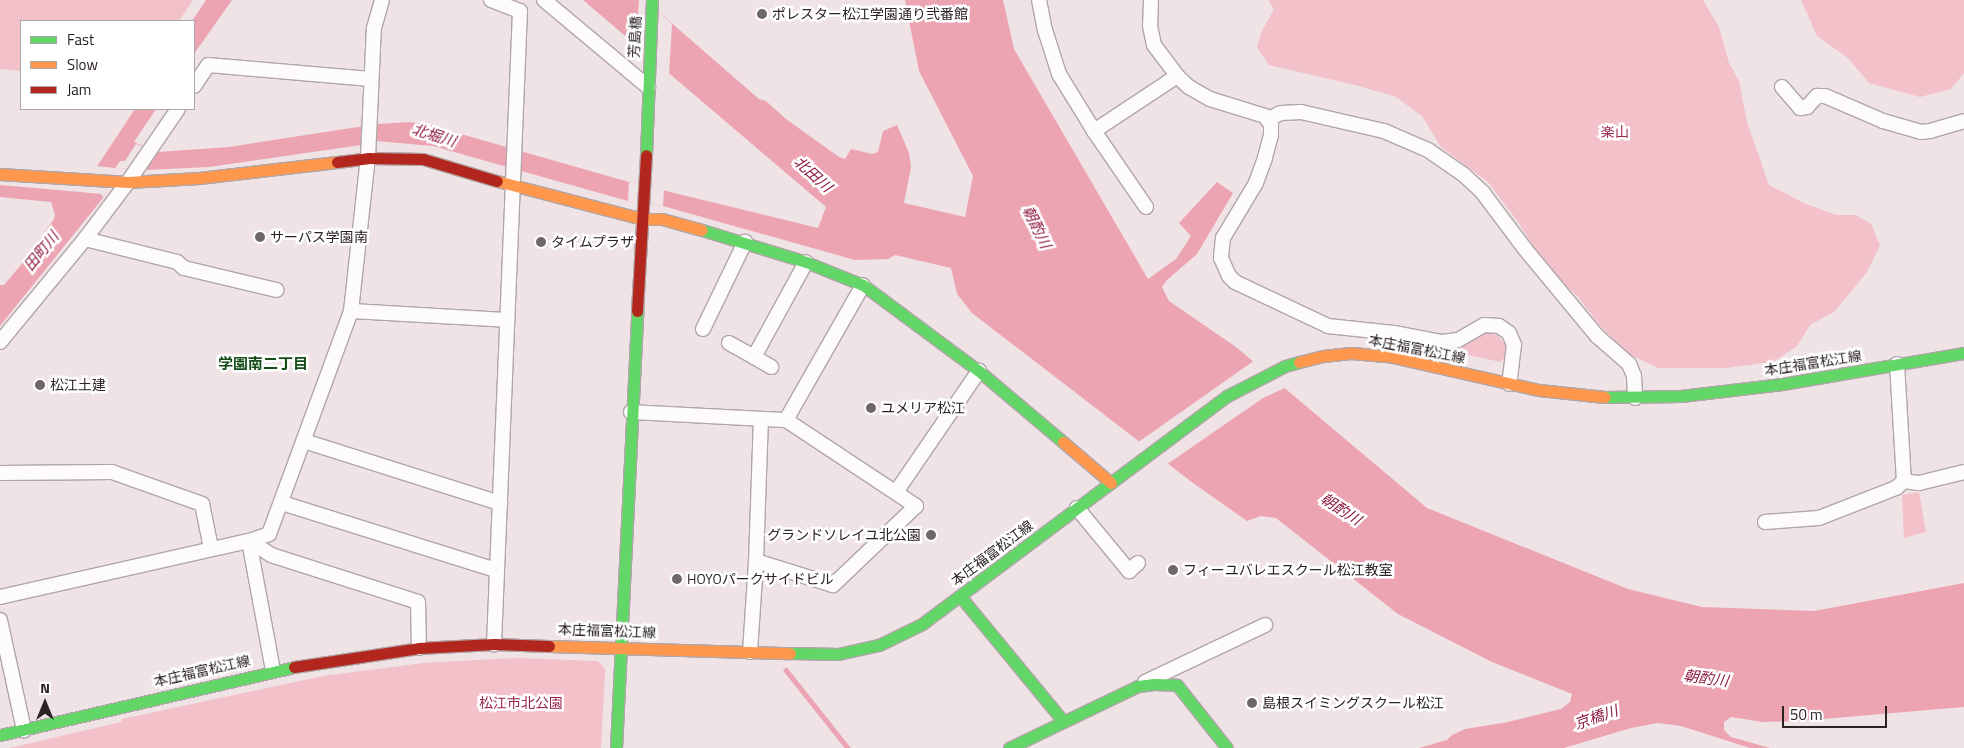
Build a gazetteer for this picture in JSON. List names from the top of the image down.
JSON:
{
  "streets": {
    "street": ["芳島橋", "本庄福富松江線"]
  },
  "crossings": [
    ["芳島橋", "本庄福富松江線"]
  ],
  "districts": ["学園南二丁目"],
  "water": [
    "北堀川",
    "北田川",
    "朝酌川",
    "田町川",
    "京橋川"
  ],
  "parks": ["楽山", "松江市北公園"],
  "places": [
    "ポレスター松江学園通り弐番館",
    "サーパス学園南",
    "タイムプラザ",
    "松江土建",
    "ユメリア松江",
    "グランドソレイユ北公園",
    "フィーユバレエスクール松江教室",
    "HOYOパークサイドビル",
    "島根スイミングスクール松江"
  ],
  "legend": ["Fast", "Slow", "Jam"],
  "scale_bar": "50 m",
  "north": "top"
}
